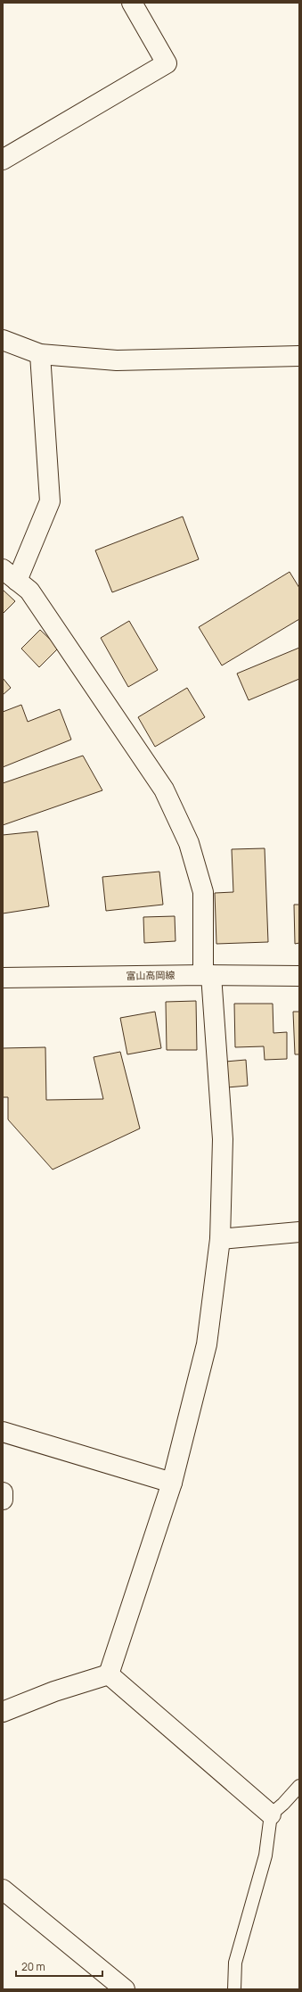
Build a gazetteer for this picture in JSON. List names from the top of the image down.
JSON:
{
  "streets": {
    "street": ["富山高岡線"]
  },
  "scale_bar": "20 m"
}
